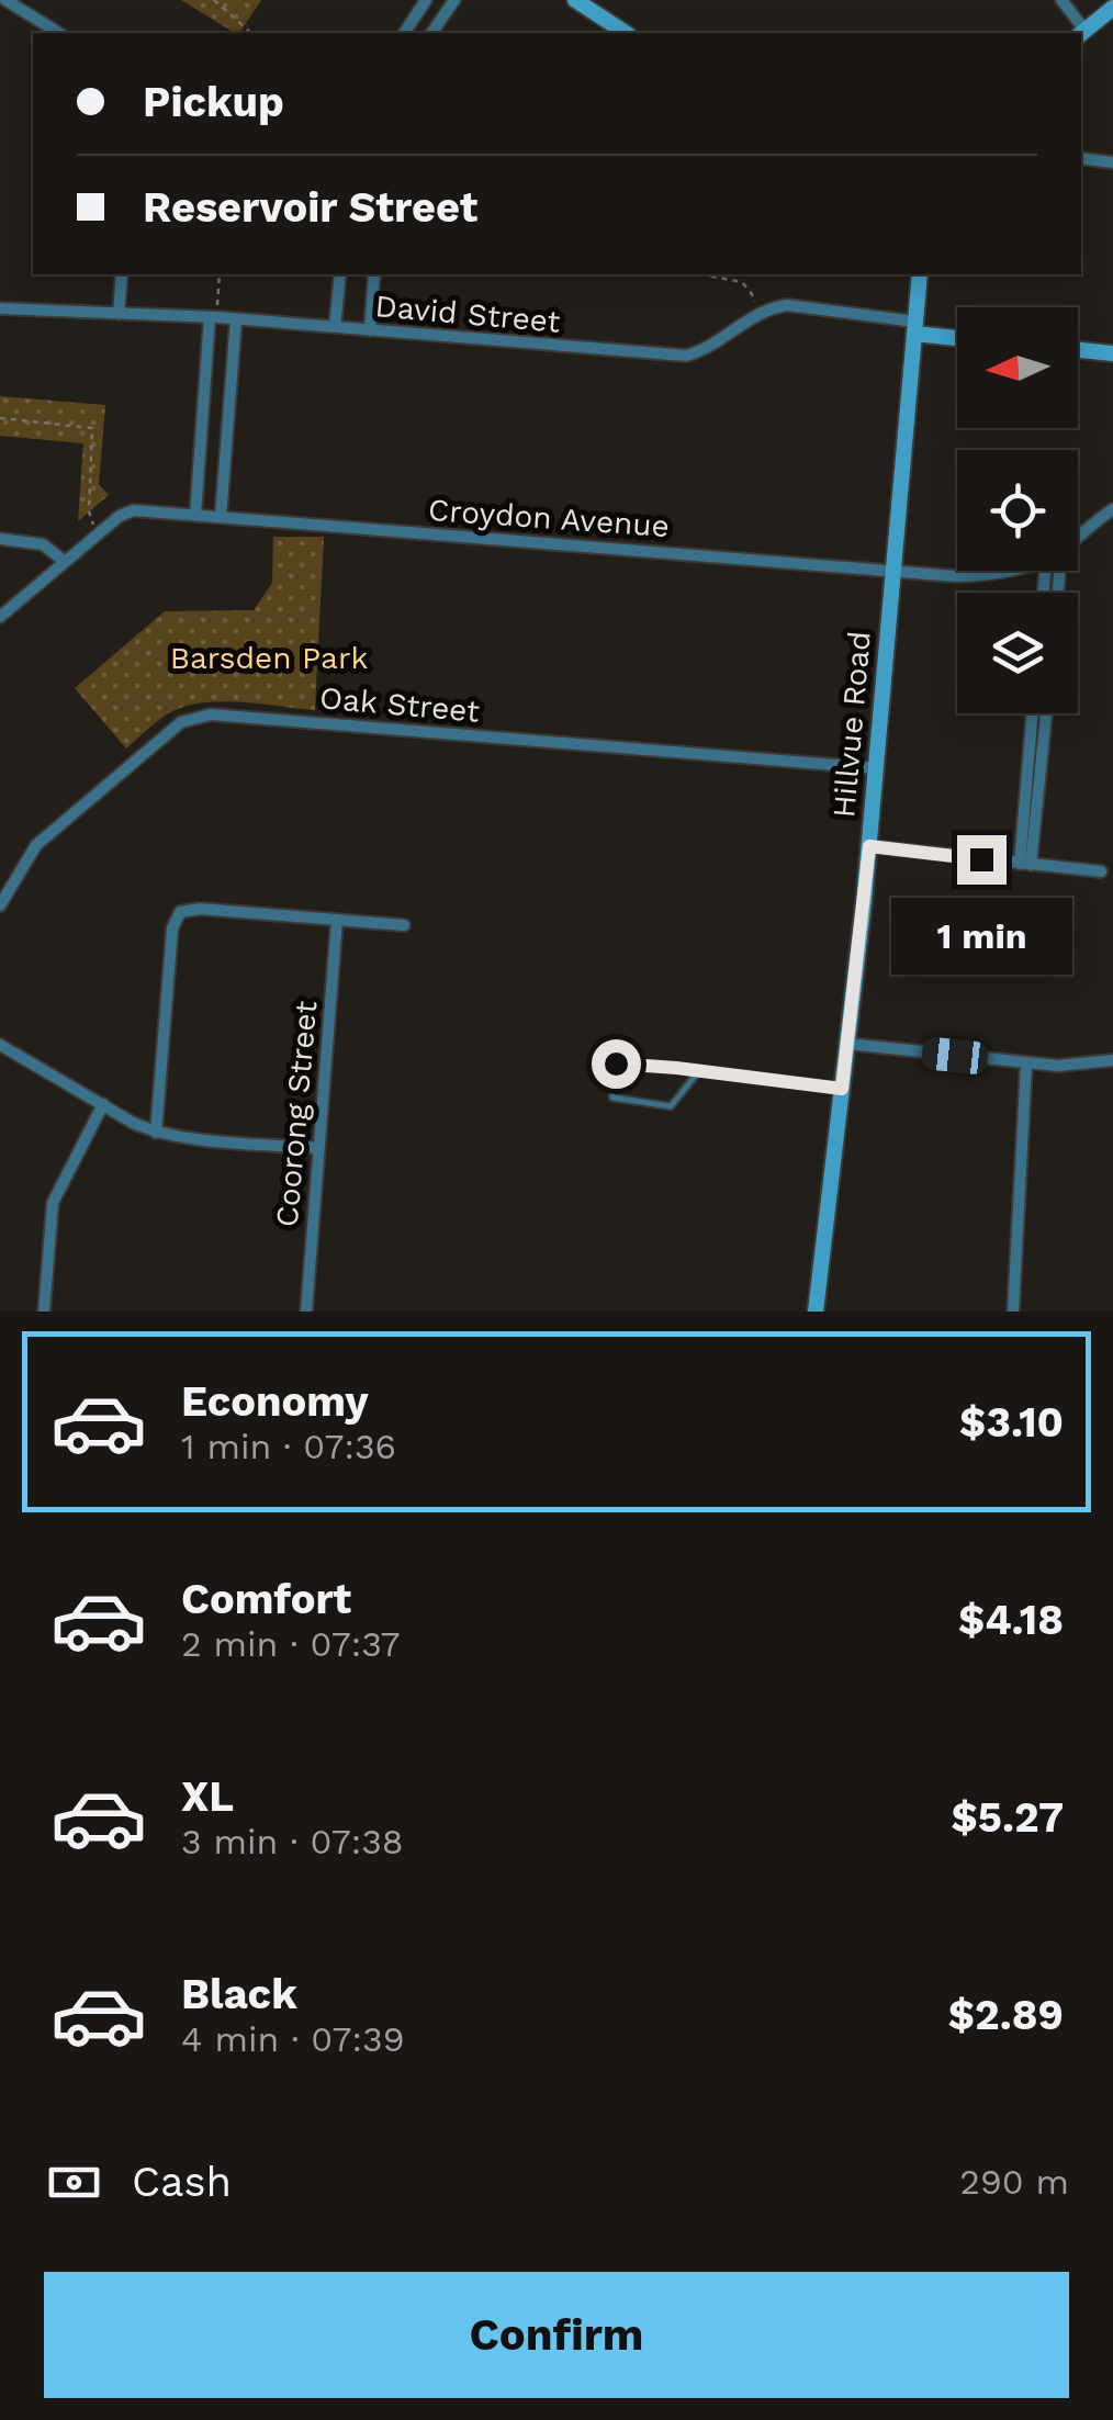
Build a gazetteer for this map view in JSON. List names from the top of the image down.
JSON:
{
  "streets": {
    "street": [
      "David Street",
      "Croydon Avenue",
      "Oak Street",
      "Hillvue Road",
      "Coorong Street"
    ]
  },
  "crossings": [
    ["David Street", "Hillvue Road"],
    ["Croydon Avenue", "Hillvue Road"],
    ["Oak Street", "Hillvue Road"]
  ],
  "parks": ["Barsden Park"],
  "north": "left",
  "page": {
    "banner": ["Pickup", "Reservoir Street"],
    "bubble": "1 min",
    "list": [
      {
        "name": "Economy",
        "note": "1 min · 07:36",
        "value": "$3.10"
      },
      {
        "name": "Comfort",
        "note": "2 min · 07:37",
        "value": "$4.18"
      },
      {
        "name": "XL",
        "note": "3 min · 07:38",
        "value": "$5.27"
      },
      {
        "name": "Black",
        "note": "4 min · 07:39",
        "value": "$2.89"
      }
    ],
    "pay": ["Cash", "290 m"],
    "buttons": "Confirm"
  }
}
